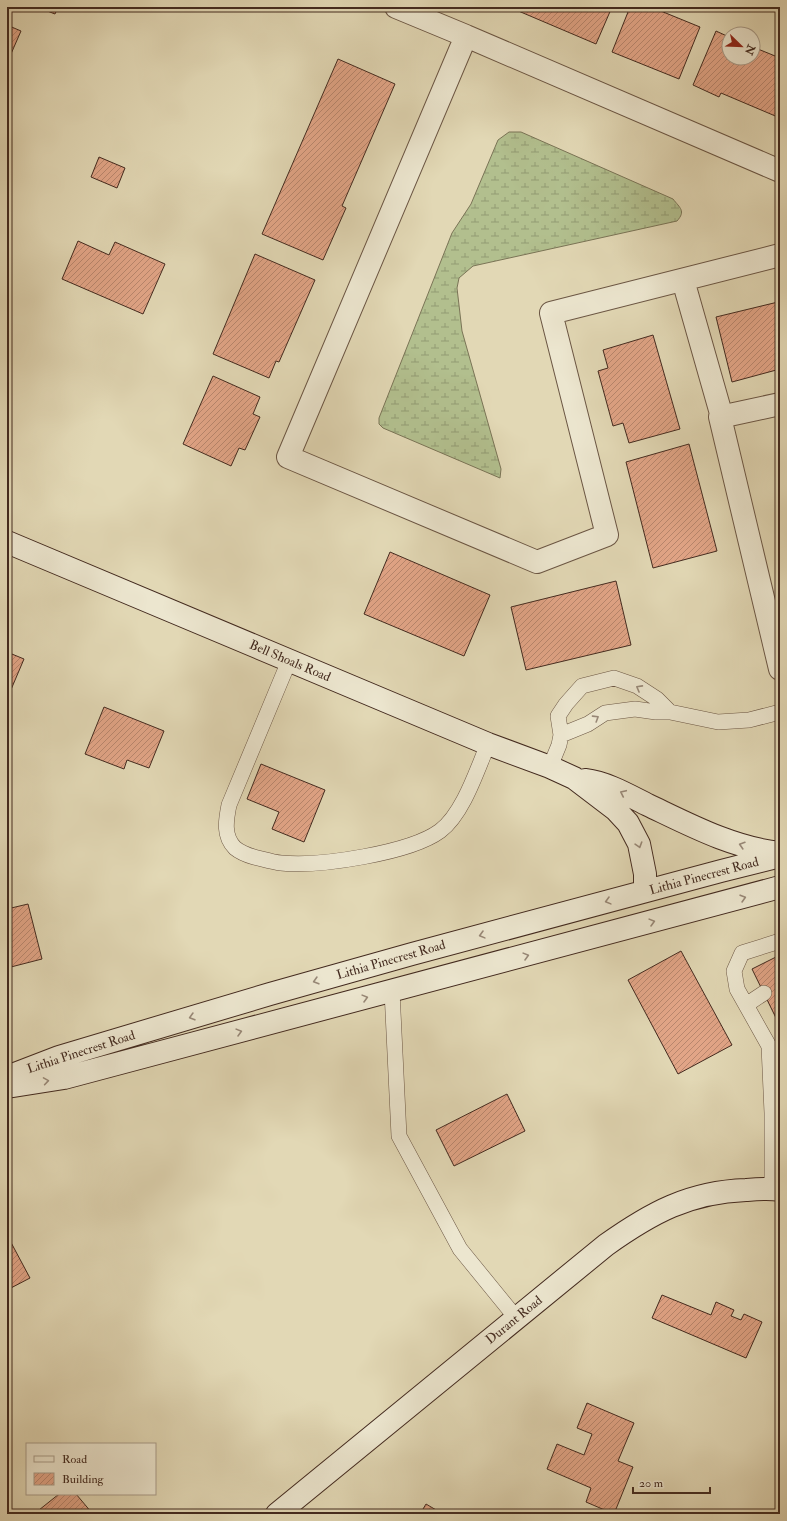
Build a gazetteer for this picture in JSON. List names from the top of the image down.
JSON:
{
  "streets": {
    "street": ["Bell Shoals Road", "Lithia Pinecrest Road", "Durant Road"]
  },
  "legend": ["Road", "Building"],
  "scale_bar": "20 m",
  "north": "bottom right"
}
